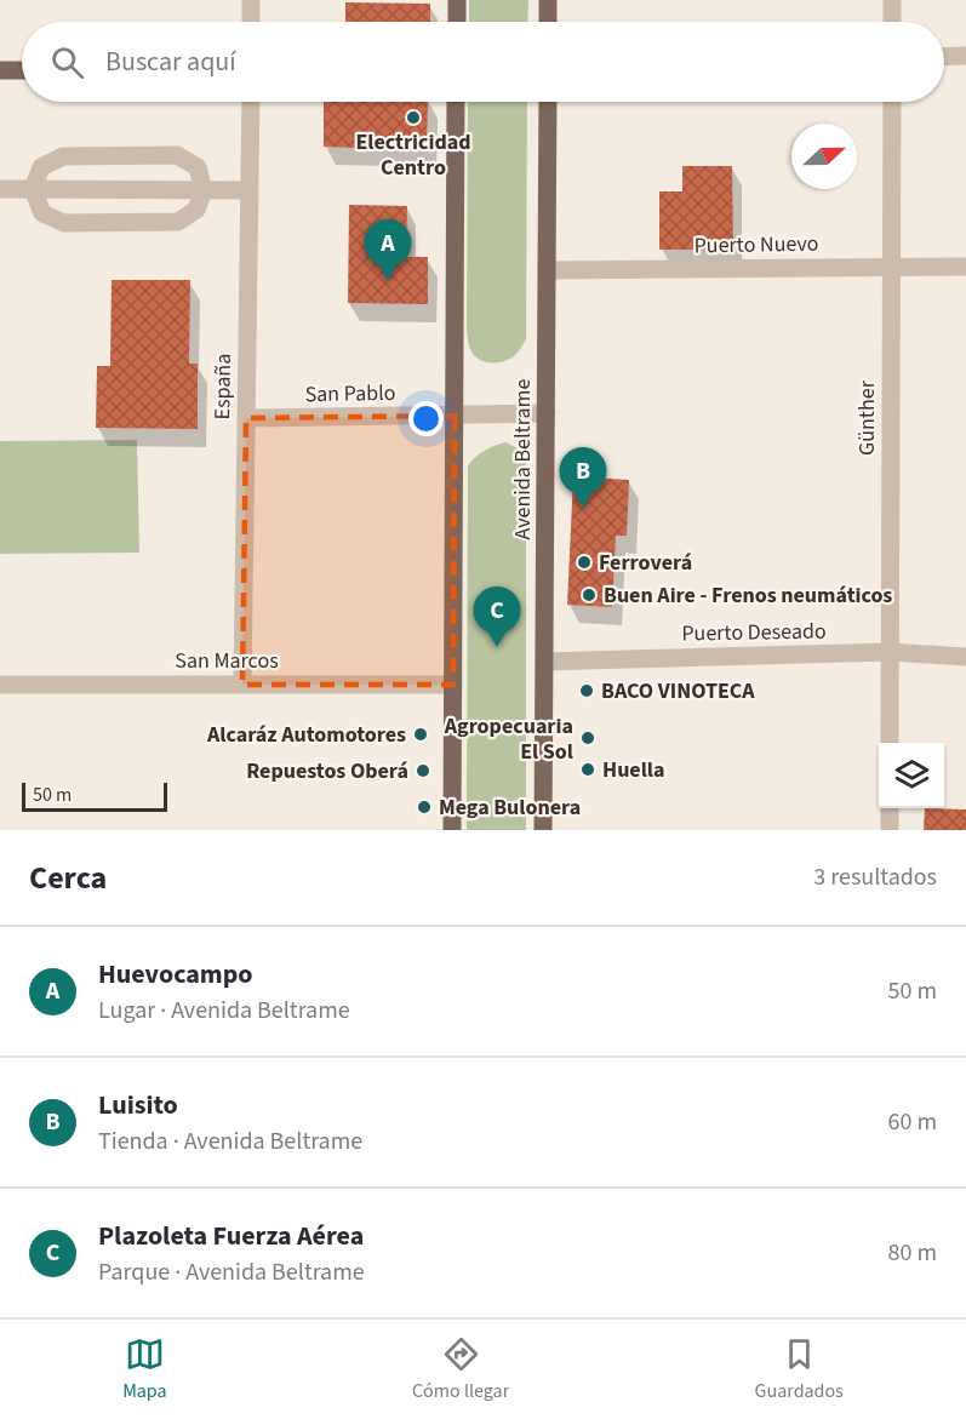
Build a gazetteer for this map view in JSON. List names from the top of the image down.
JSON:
{
  "streets": {
    "main road": ["Avenida Beltrame"],
    "street": [
      "Puerto Nuevo",
      "España",
      "San Pablo",
      "Günther",
      "Puerto Deseado",
      "San Marcos"
    ]
  },
  "crossings": [
    ["Puerto Nuevo", "Günther"],
    ["Puerto Nuevo", "Avenida Beltrame"],
    ["España", "San Pablo"],
    ["España", "San Marcos"],
    ["San Pablo", "Avenida Beltrame"],
    ["Günther", "Puerto Deseado"],
    ["Avenida Beltrame", "Puerto Deseado"]
  ],
  "places": [
    "Electricidad Centro",
    "Ferroverá",
    "Buen Aire - Frenos neumáticos",
    "BACO VINOTECA",
    "Alcaráz Automotores",
    "Agropecuaria El Sol",
    "Huella",
    "Repuestos Oberá",
    "Mega Bulonera"
  ],
  "scale_bar": "50 m",
  "north": "right",
  "page": {
    "search": "Buscar aquí",
    "pins": ["A", "B", "C"],
    "scale": "50 m",
    "heading": ["Cerca", "3 resultados"],
    "list": [
      {
        "mark": "A",
        "name": "Huevocampo",
        "note": "Lugar · Avenida Beltrame",
        "value": "50 m"
      },
      {
        "mark": "B",
        "name": "Luisito",
        "note": "Tienda · Avenida Beltrame",
        "value": "60 m"
      },
      {
        "mark": "C",
        "name": "Plazoleta Fuerza Aérea",
        "note": "Parque · Avenida Beltrame",
        "value": "80 m"
      }
    ],
    "nav": ["Mapa", "Cómo llegar", "Guardados"]
  }
}
